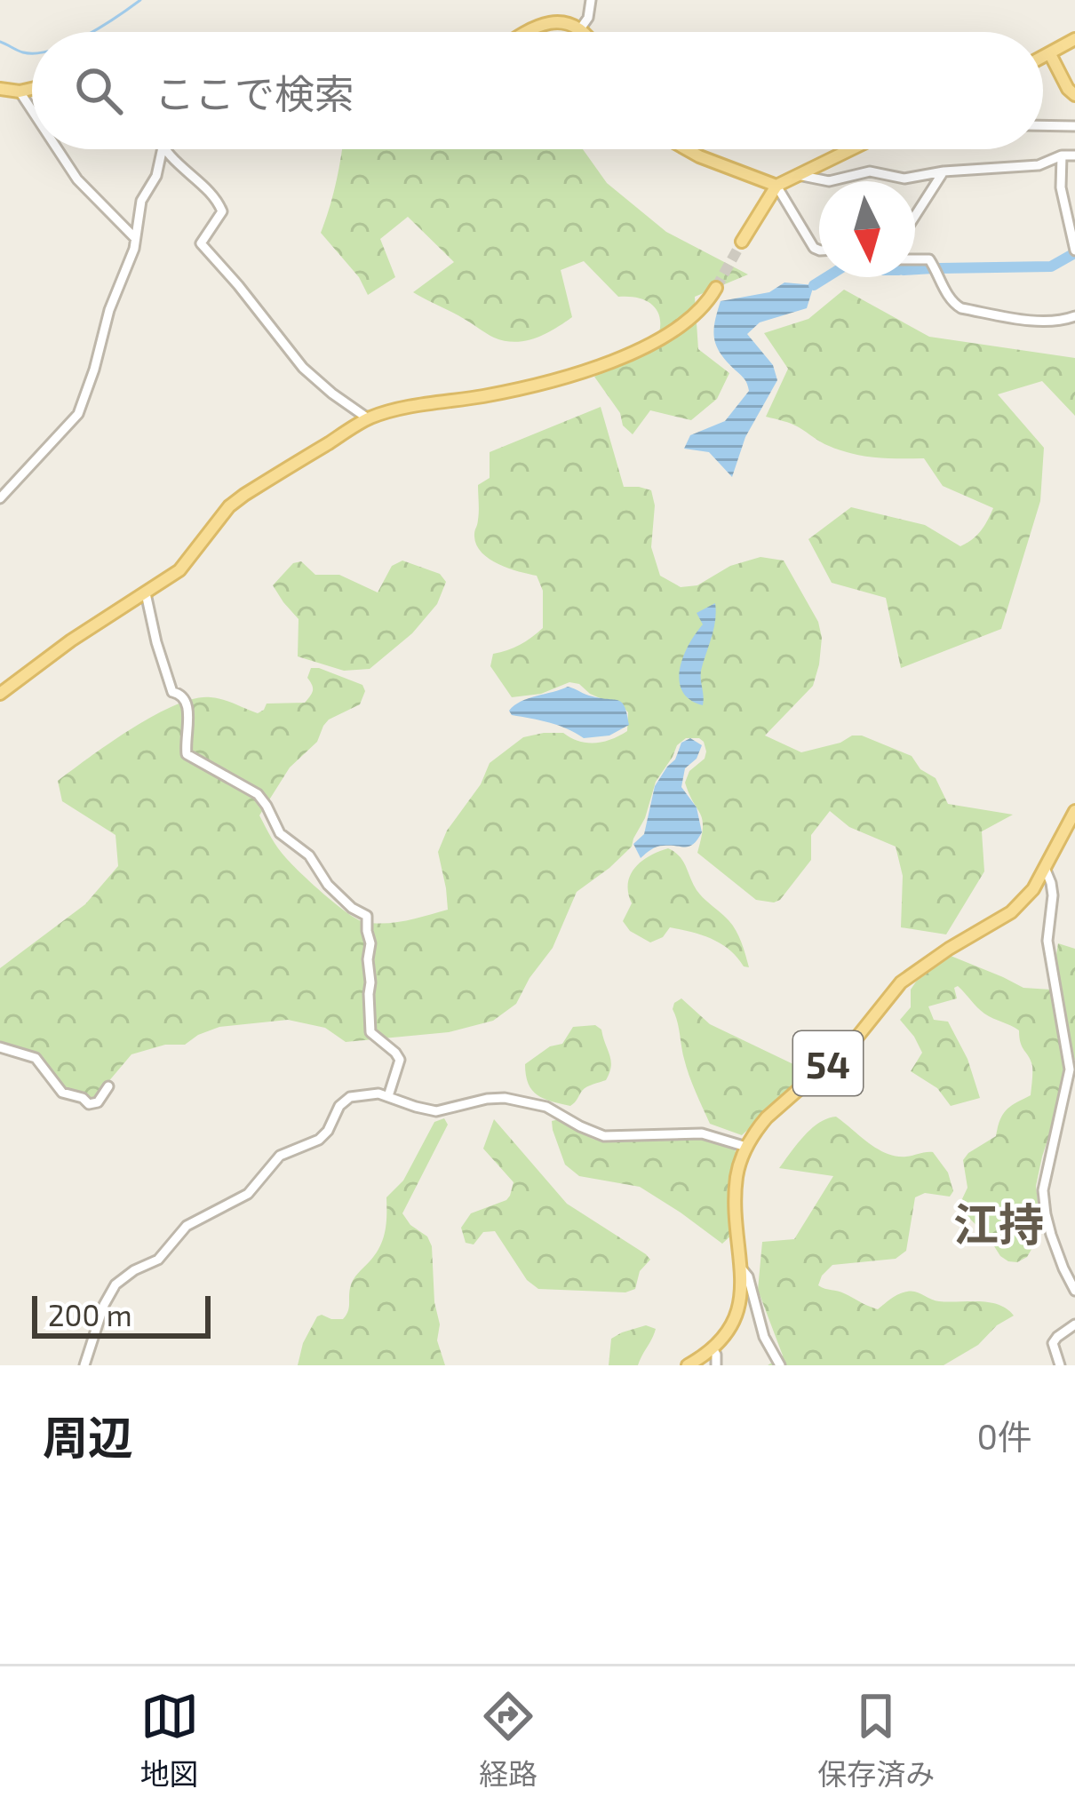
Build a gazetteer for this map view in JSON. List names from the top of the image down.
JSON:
{
  "streets": {
    "main road": ["54"]
  },
  "districts": ["江持"],
  "scale_bar": "200 m",
  "north": "bottom",
  "page": {
    "search": "ここで検索",
    "scale": "200 m",
    "heading": ["周辺", "0件"],
    "nav": ["地図", "経路", "保存済み"]
  }
}
